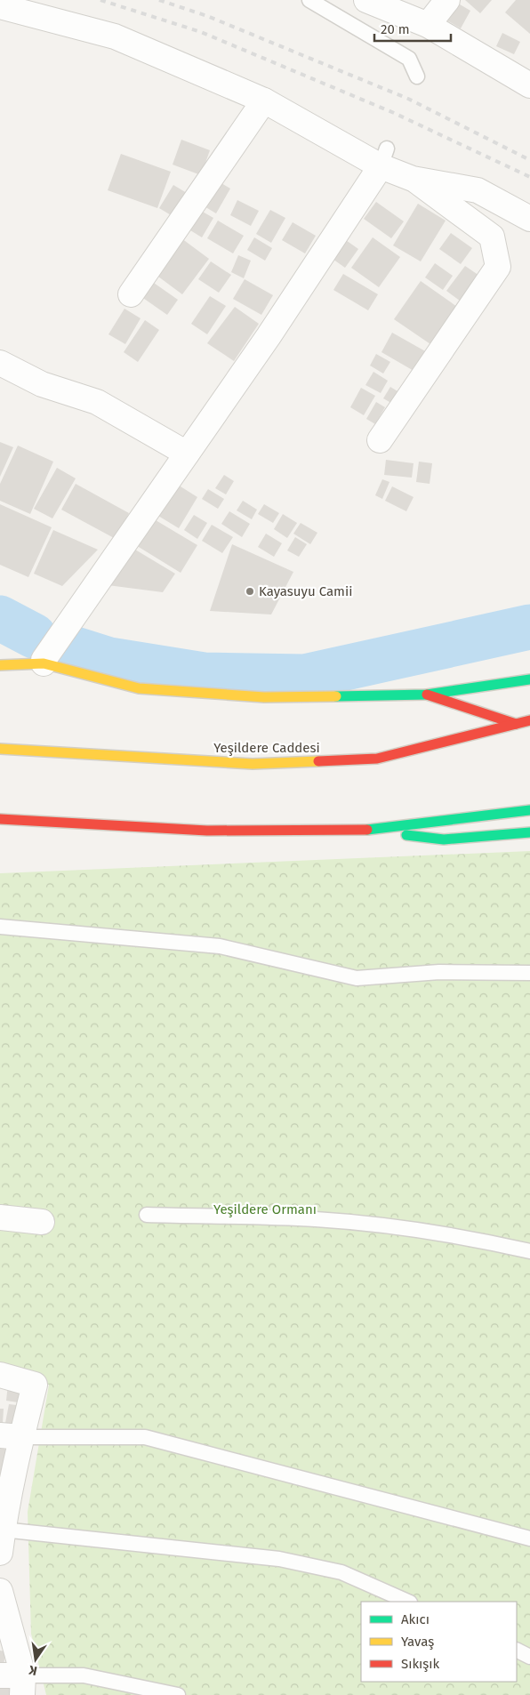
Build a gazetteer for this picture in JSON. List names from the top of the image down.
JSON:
{
  "streets": {
    "main road": ["Yeşildere Caddesi"]
  },
  "parks": ["Yeşildere Ormanı"],
  "places": ["Kayasuyu Camii"],
  "legend": ["Akıcı", "Yavaş", "Sıkışık"],
  "scale_bar": "20 m",
  "north": "bottom"
}
